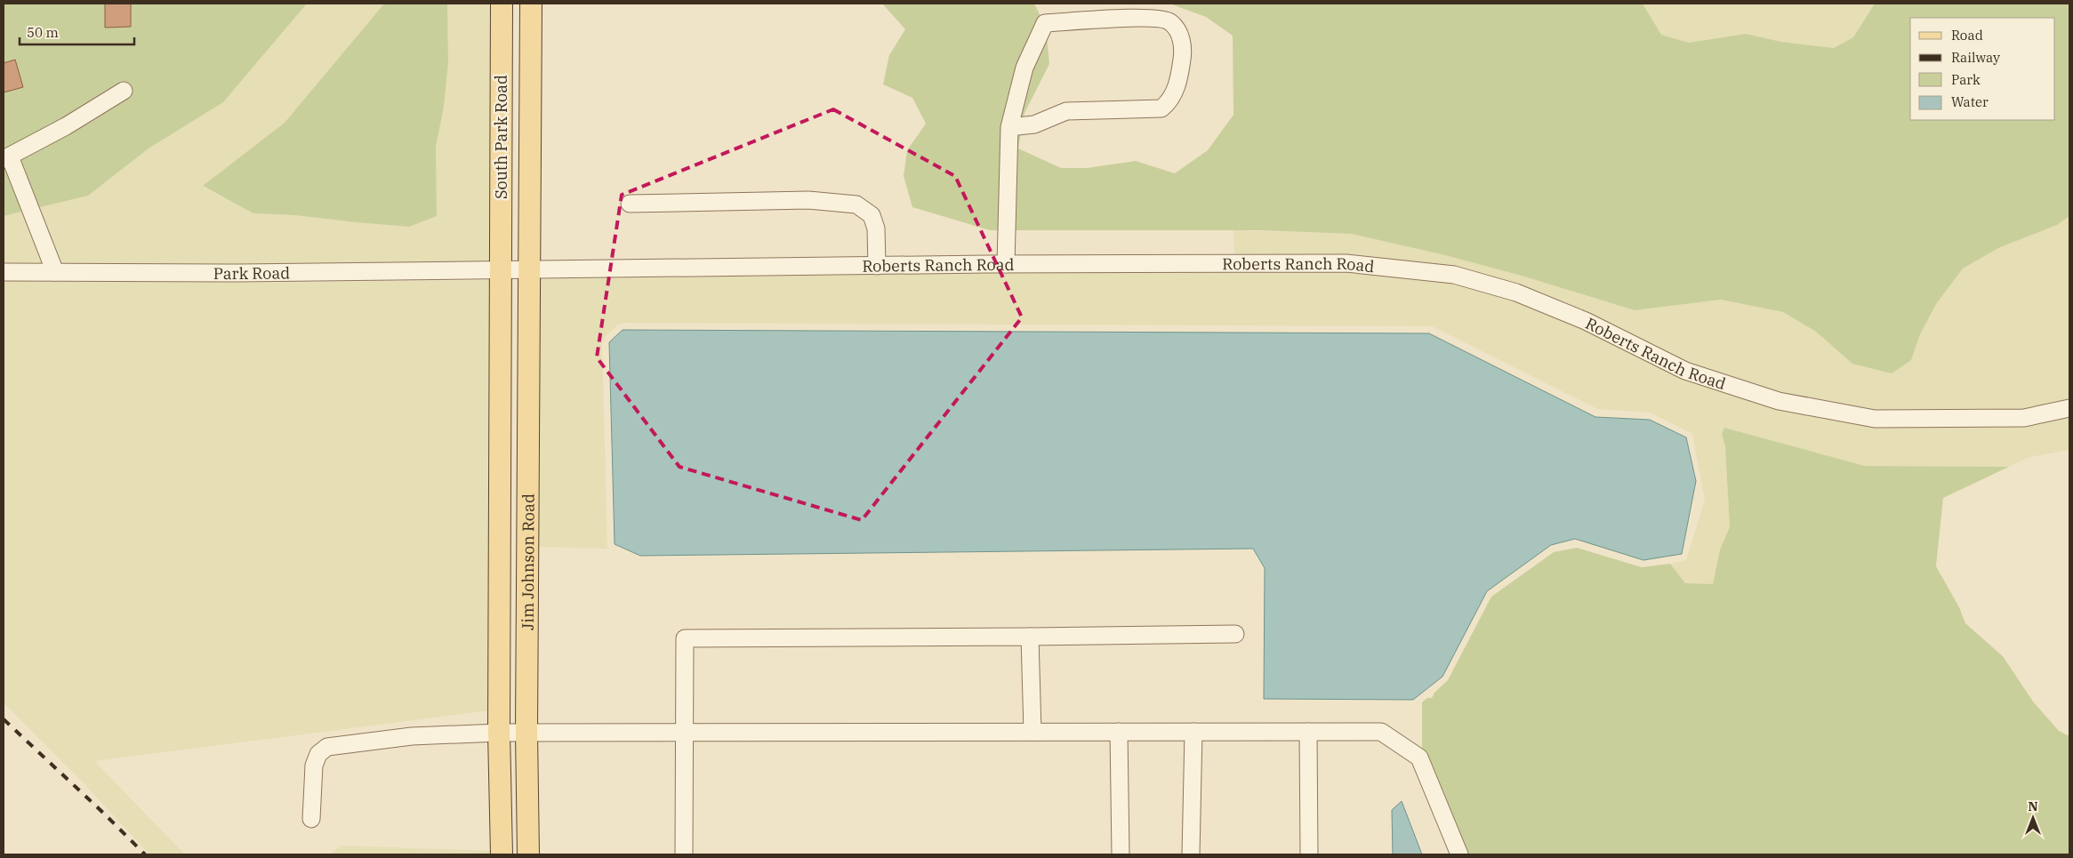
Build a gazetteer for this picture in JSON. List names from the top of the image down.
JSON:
{
  "streets": {
    "main road": ["South Park Road", "Jim Johnson Road"],
    "street": ["Roberts Ranch Road", "Park Road"]
  },
  "crossings": [
    ["South Park Road", "Roberts Ranch Road"],
    ["South Park Road", "Park Road"],
    ["South Park Road", "Jim Johnson Road"],
    ["Roberts Ranch Road", "Park Road"],
    ["Roberts Ranch Road", "Jim Johnson Road"],
    ["Park Road", "Jim Johnson Road"]
  ],
  "legend": [
    "Road",
    "Railway",
    "Park",
    "Water"
  ],
  "scale_bar": "50 m",
  "north": "top"
}
